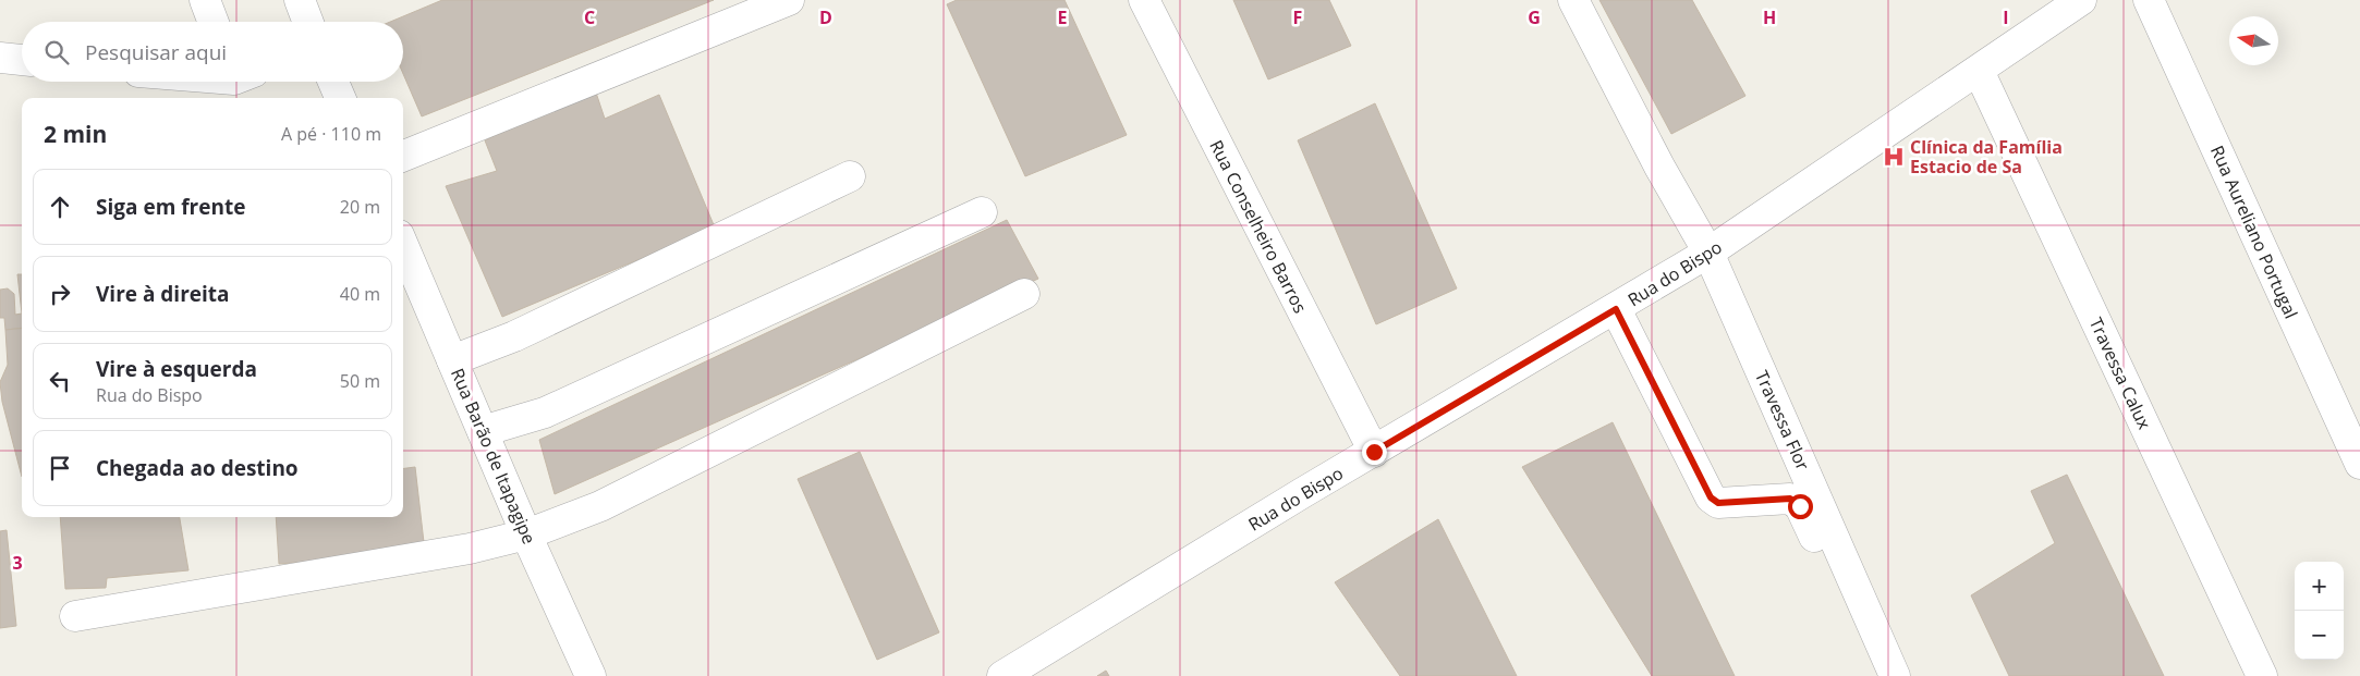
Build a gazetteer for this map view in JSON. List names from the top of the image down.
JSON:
{
  "streets": {
    "street": [
      "Rua Conselheiro Barros",
      "Rua Aureliano Portugal",
      "Rua do Bispo",
      "Travessa Calux",
      "Travessa Flor",
      "Rua Barão de Itapagipe"
    ]
  },
  "crossings": [
    ["Rua Conselheiro Barros", "Rua do Bispo"],
    ["Rua do Bispo", "Travessa Calux"],
    ["Rua do Bispo", "Travessa Flor"]
  ],
  "places": {
    "hospital": ["Clínica da Família Estacio de Sa"]
  },
  "north": "left",
  "page": {
    "search": "Pesquisar aqui",
    "heading": ["2 min", "A pé · 110 m"],
    "list": [
      ["Siga em frente", "20 m"],
      ["Vire à direita", "40 m"],
      ["Vire à esquerda", "Rua do Bispo", "50 m"],
      "Chegada ao destino"
    ],
    "map_buttons": ["+", "−"]
  },
  "grid": {
    "columns": [
      "C",
      "D",
      "E",
      "F",
      "G",
      "H",
      "I"
    ],
    "rows": ["3"]
  }
}
